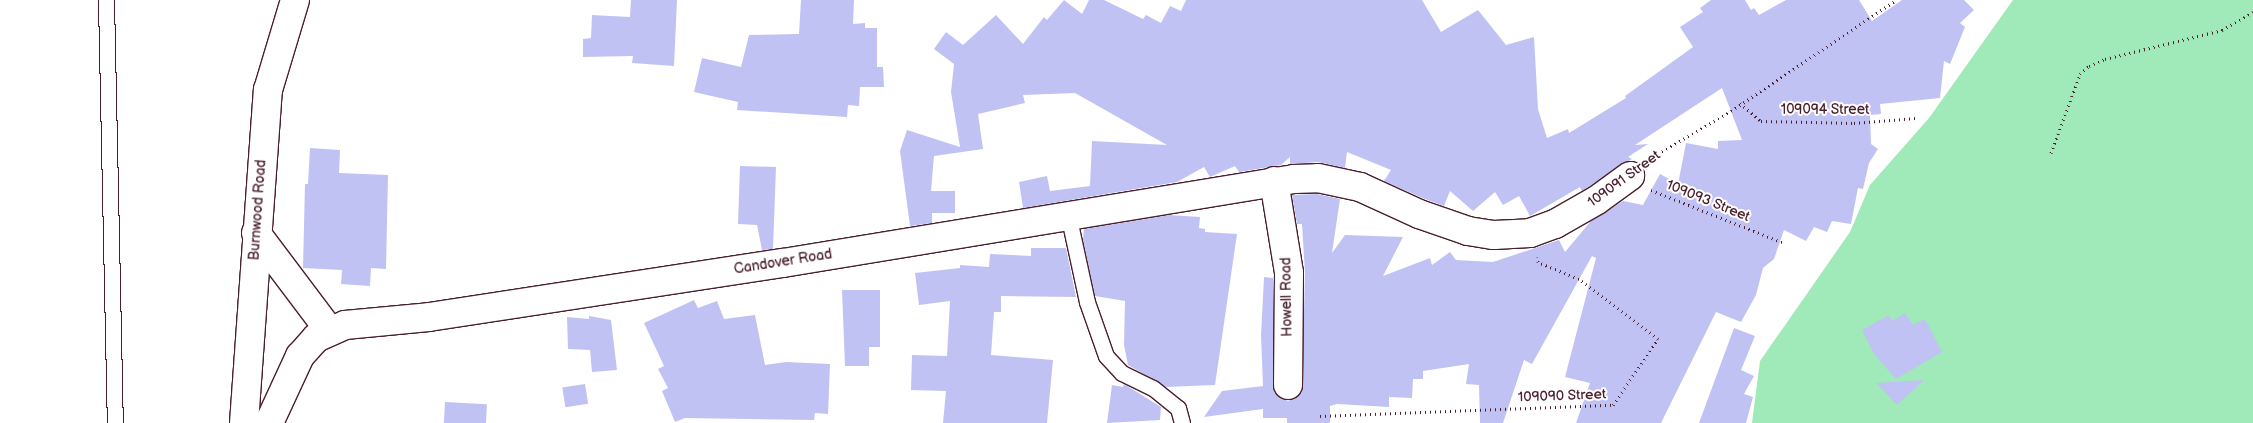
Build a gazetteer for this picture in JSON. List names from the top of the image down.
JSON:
{
  "streets": {
    "street": [
      "109091 Street",
      "Burnwood Road",
      "Candover Road",
      "Howell Road"
    ],
    "path": ["109094 Street", "109093 Street", "109090 Street"]
  },
  "crossings": [
    ["109094 Street", "109091 Street"],
    ["109091 Street", "109093 Street"],
    ["109091 Street", "Candover Road"],
    ["109091 Street", "Howell Road"],
    ["109091 Street", "109090 Street"]
  ]
}
